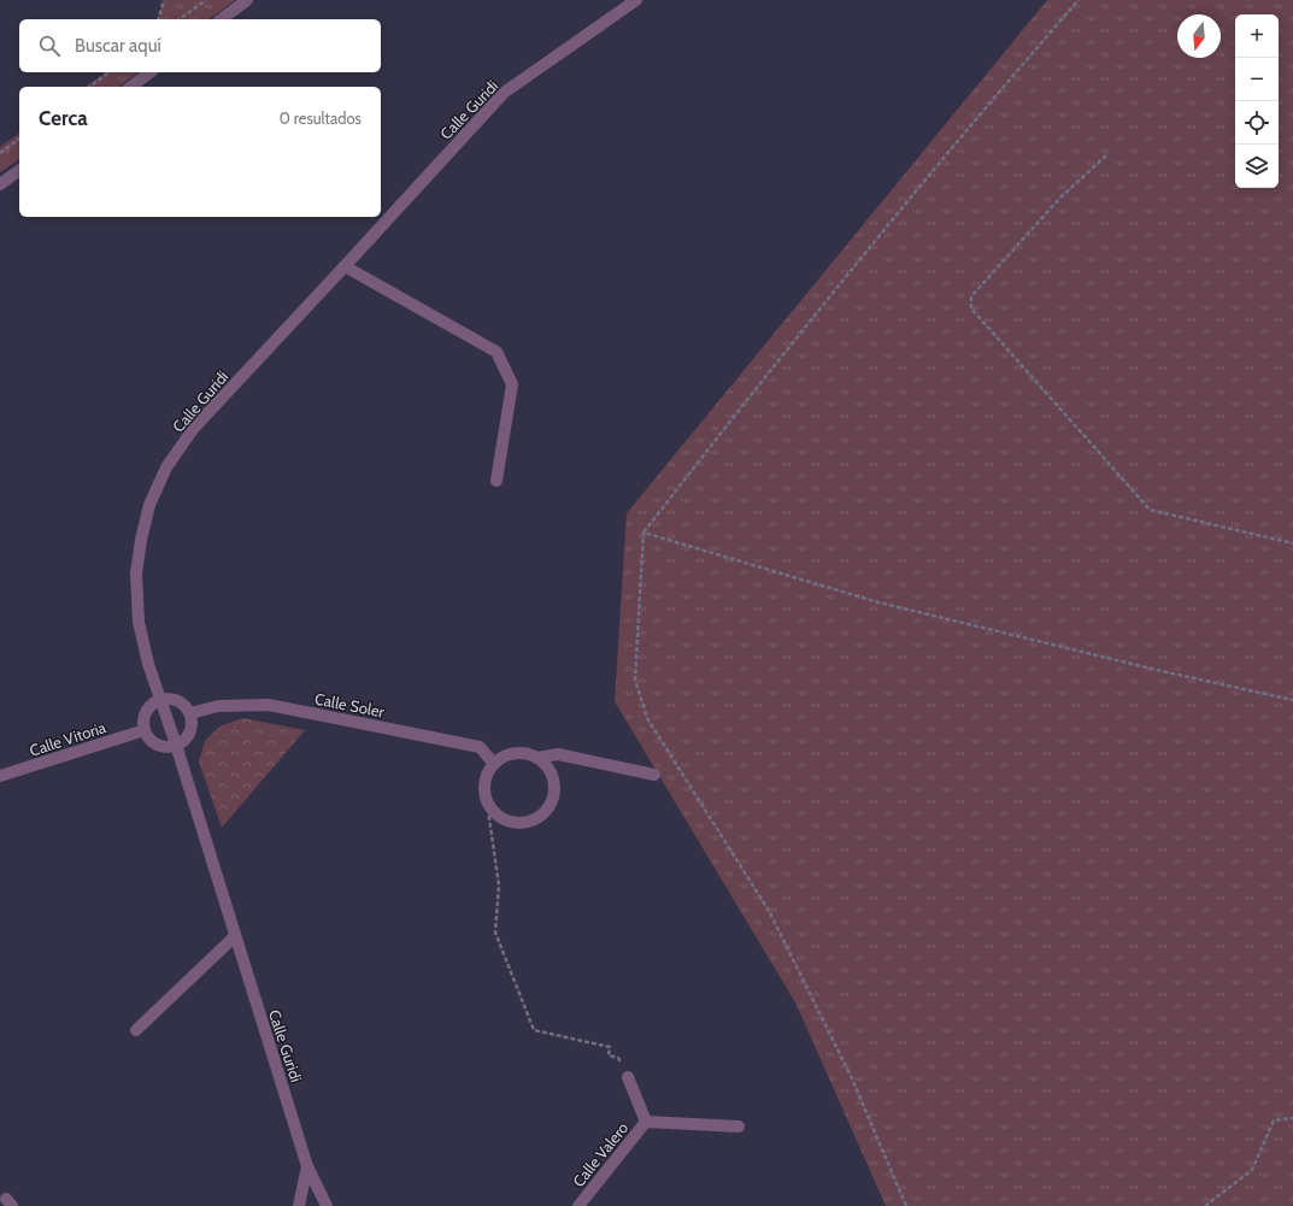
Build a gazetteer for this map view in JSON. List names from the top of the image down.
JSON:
{
  "streets": {
    "street": [
      "Calle Guridi",
      "Calle Soler",
      "Calle Vitoria",
      "Calle Valero"
    ]
  },
  "north": "bottom",
  "page": {
    "map_buttons": ["+", "−"],
    "search": "Buscar aquí",
    "heading": ["Cerca", "0 resultados"]
  }
}
